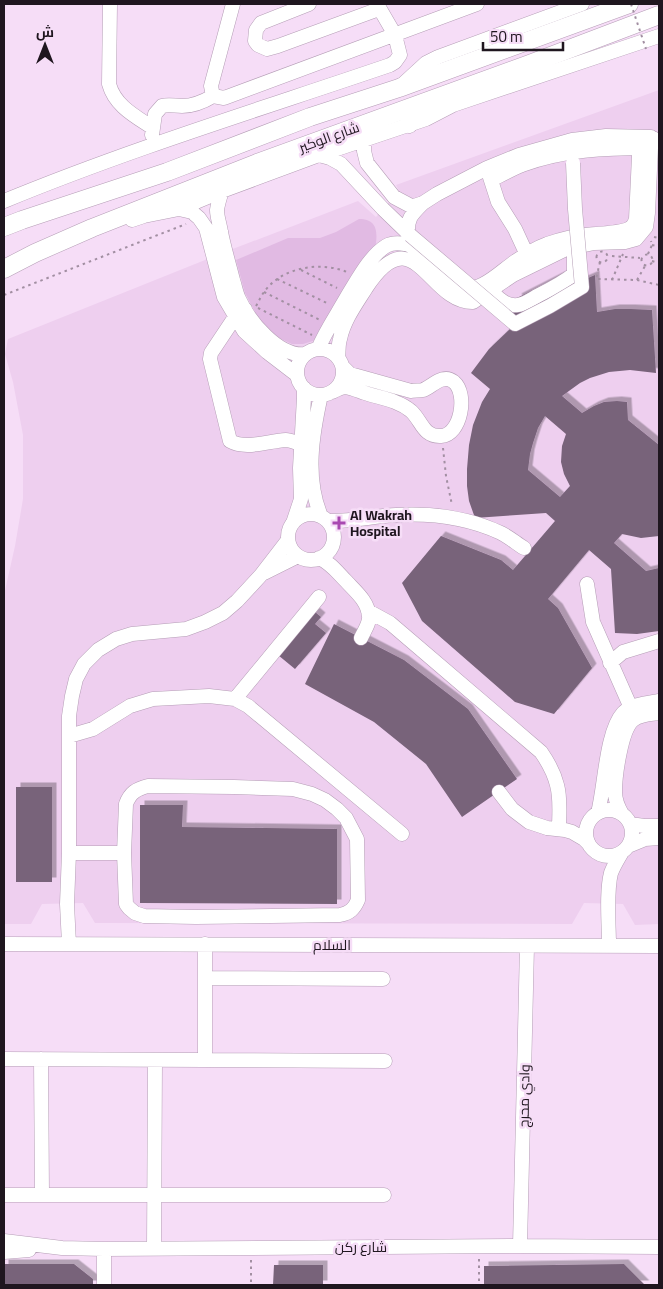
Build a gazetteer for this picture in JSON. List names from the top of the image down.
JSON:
{
  "streets": {
    "main road": ["شارع الوكير"],
    "street": ["السلام", "وادي محرج", "شارع ركن"]
  },
  "crossings": [
    ["السلام", "وادي محرج"],
    ["وادي محرج", "شارع ركن"]
  ],
  "places": {
    "health": ["Al Wakrah Hospital"]
  },
  "scale_bar": "50 m",
  "north": "top"
}
